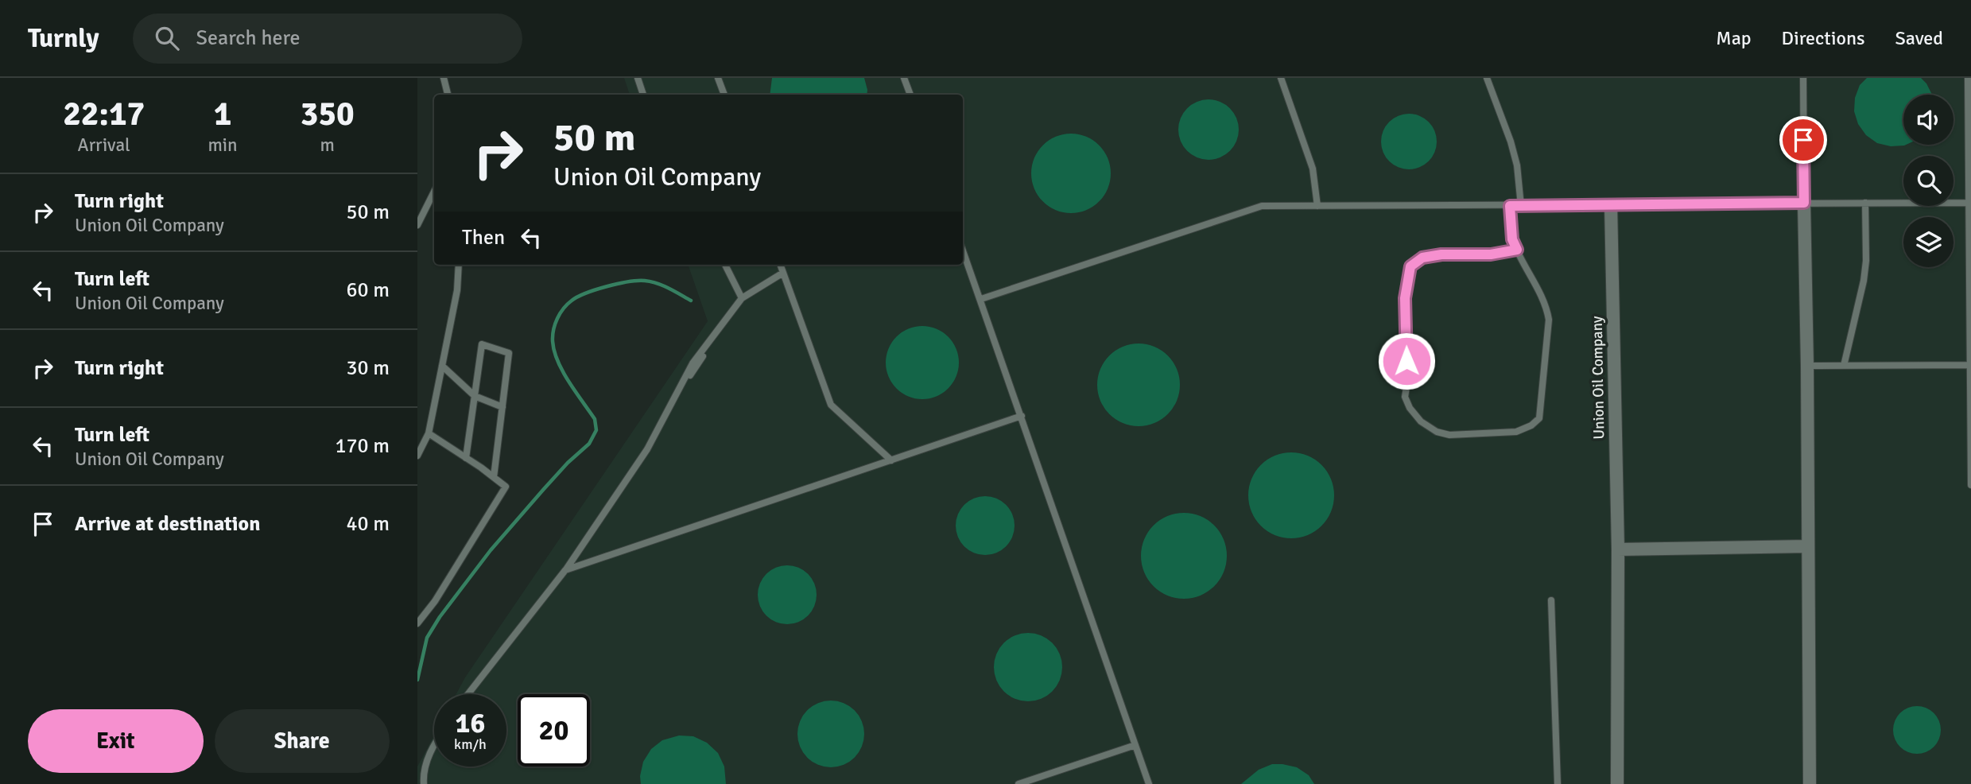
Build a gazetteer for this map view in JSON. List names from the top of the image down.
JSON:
{
  "streets": {
    "street": ["Union Oil Company"]
  },
  "page": {
    "header": "Turnly",
    "search": "Search here",
    "nav": ["Map", "Directions", "Saved"],
    "eta": [
      "22:17",
      "Arrival",
      "1",
      "min",
      "350",
      "m"
    ],
    "turn": ["50 m", "Union Oil Company"],
    "list": [
      {
        "name": "Turn right",
        "note": "Union Oil Company",
        "value": "50 m"
      },
      {
        "name": "Turn left",
        "note": "Union Oil Company",
        "value": "60 m"
      },
      {
        "name": "Turn right",
        "value": "30 m"
      },
      {
        "name": "Turn left",
        "note": "Union Oil Company",
        "value": "170 m"
      },
      {
        "name": "Arrive at destination",
        "value": "40 m"
      }
    ],
    "then": "Then",
    "speed": "16 km/h",
    "limit": "20",
    "buttons": ["Exit", "Share"]
  }
}
